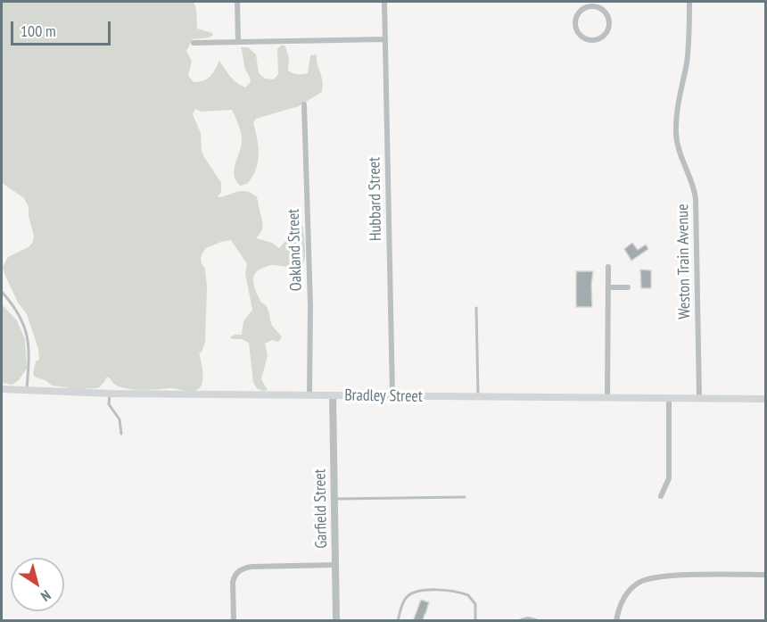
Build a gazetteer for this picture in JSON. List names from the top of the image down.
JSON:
{
  "streets": {
    "main road": ["Bradley Street"],
    "street": [
      "Hubbard Street",
      "Oakland Street",
      "Weston Train Avenue",
      "Garfield Street"
    ]
  },
  "crossings": [
    ["Hubbard Street", "Bradley Street"],
    ["Oakland Street", "Bradley Street"],
    ["Weston Train Avenue", "Bradley Street"],
    ["Bradley Street", "Garfield Street"]
  ],
  "scale_bar": "100 m",
  "north": "bottom right"
}
